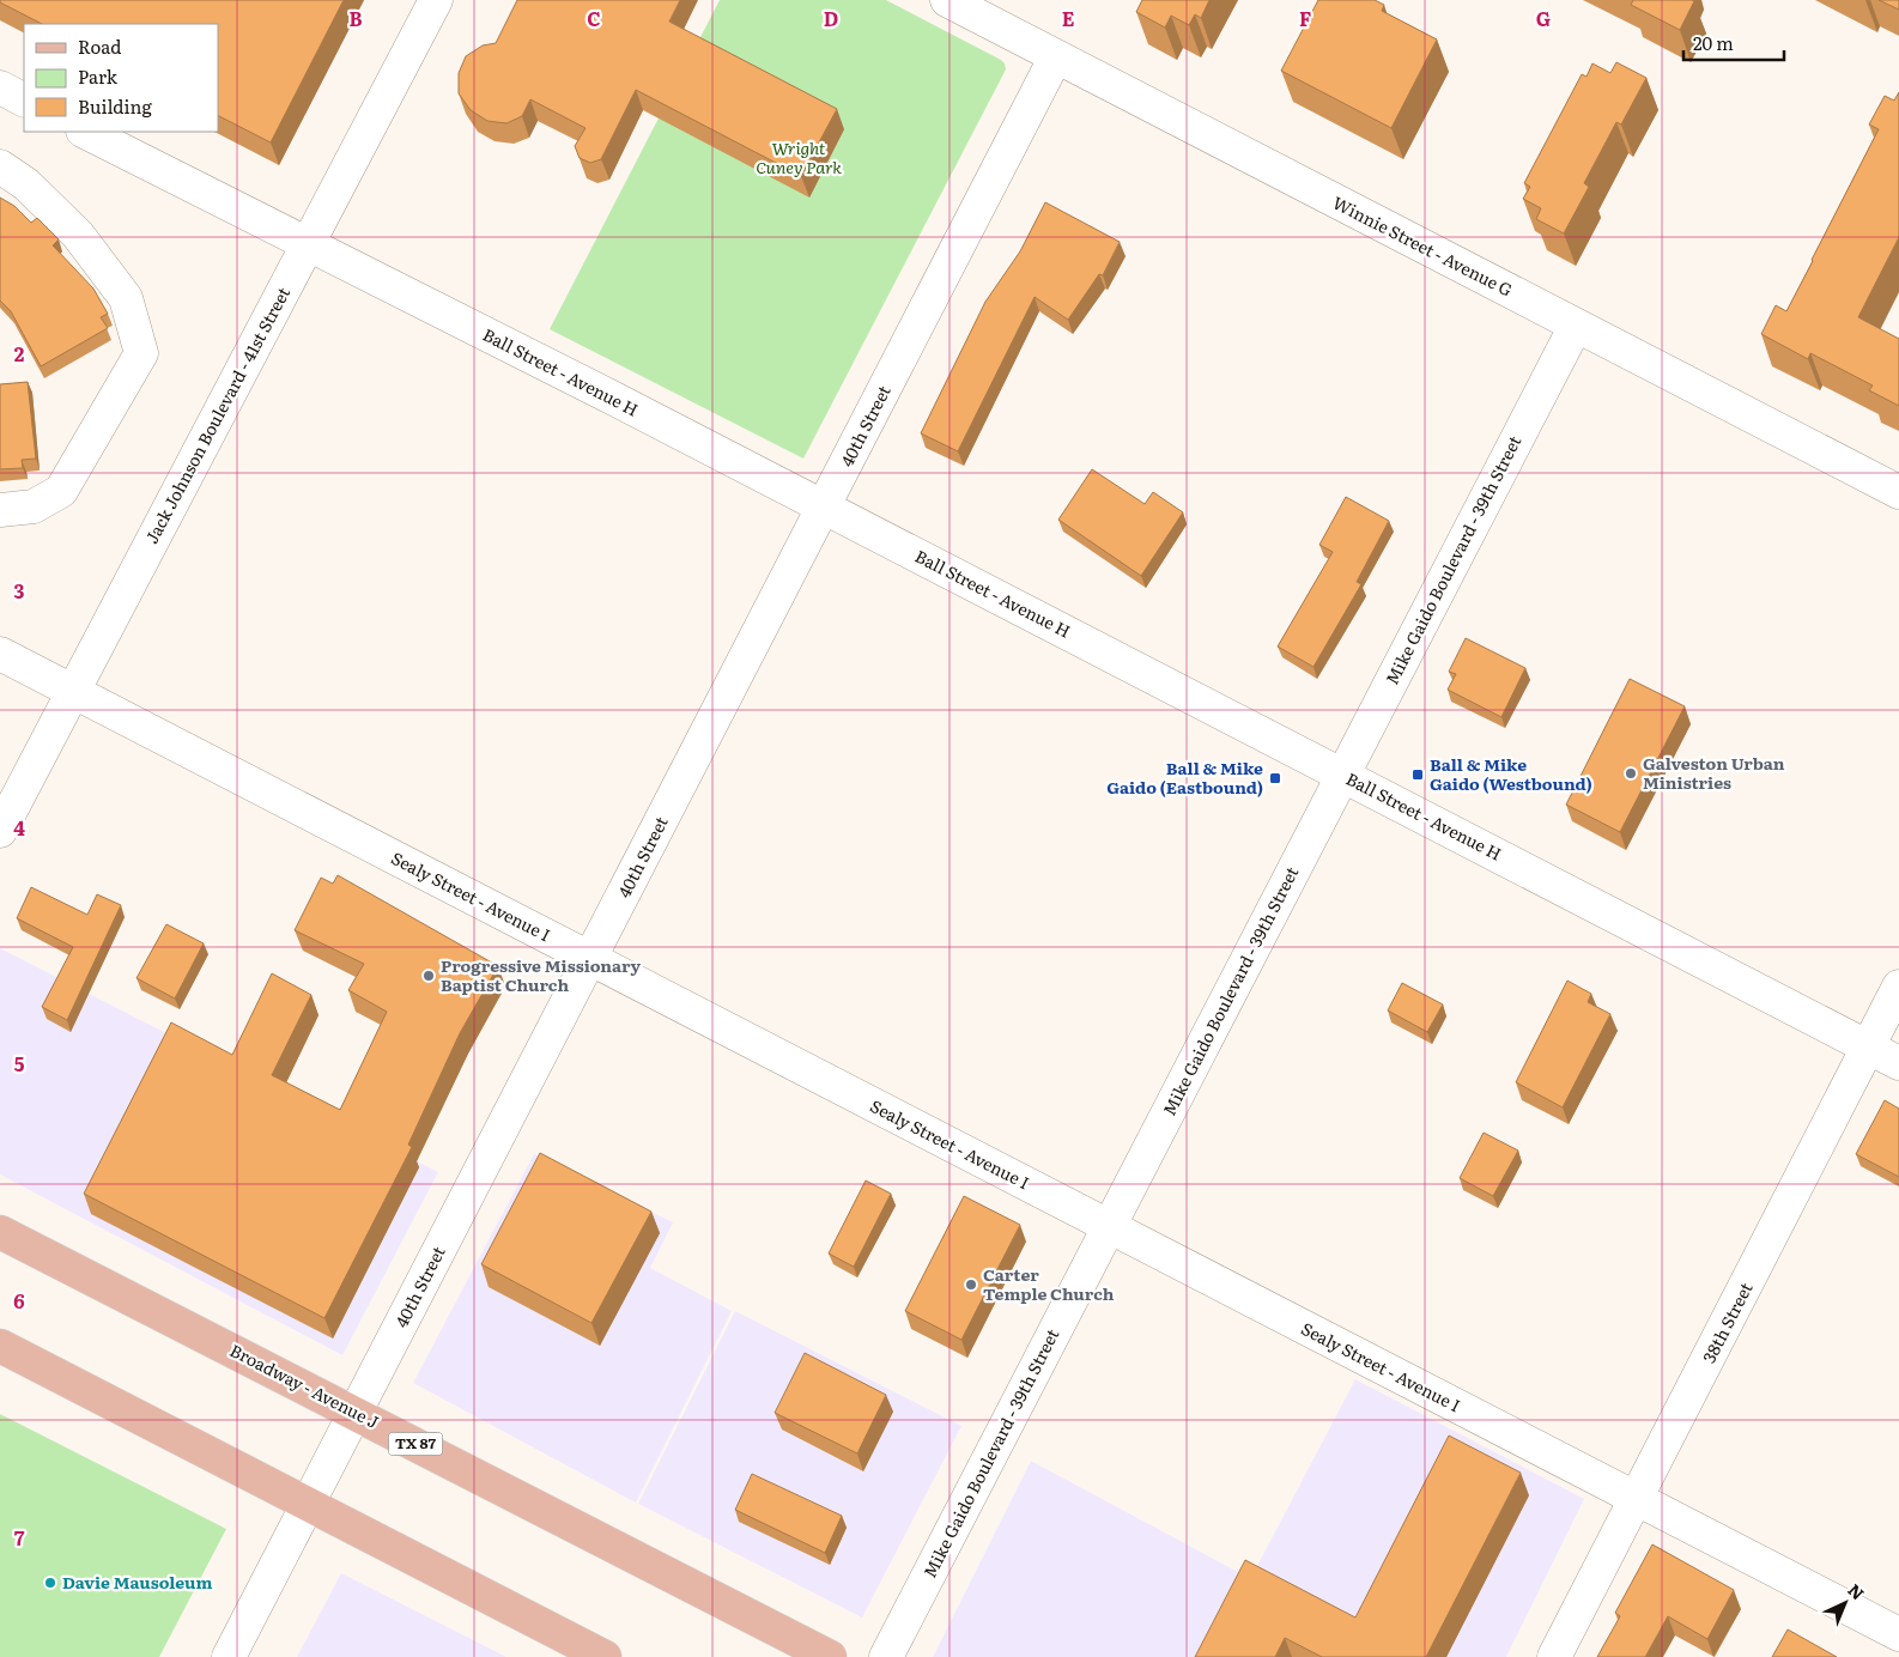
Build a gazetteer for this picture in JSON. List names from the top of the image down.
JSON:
{
  "streets": {
    "main road": ["Broadway - Avenue J", "TX 87"],
    "street": [
      "Winnie Street - Avenue G",
      "Ball Street - Avenue H",
      "Jack Johnson Boulevard - 41st Street",
      "40th Street",
      "Mike Gaido Boulevard - 39th Street",
      "Sealy Street - Avenue I",
      "38th Street"
    ]
  },
  "crossings": [
    ["Winnie Street - Avenue G", "40th Street"],
    ["Winnie Street - Avenue G", "Mike Gaido Boulevard - 39th Street"],
    ["Ball Street - Avenue H", "Jack Johnson Boulevard - 41st Street"],
    ["Ball Street - Avenue H", "40th Street"],
    ["Ball Street - Avenue H", "Mike Gaido Boulevard - 39th Street"],
    ["Ball Street - Avenue H", "38th Street"],
    ["Jack Johnson Boulevard - 41st Street", "Sealy Street - Avenue I"],
    ["40th Street", "Sealy Street - Avenue I"],
    ["40th Street", "Broadway - Avenue J"],
    ["Mike Gaido Boulevard - 39th Street", "Sealy Street - Avenue I"],
    ["Sealy Street - Avenue I", "38th Street"]
  ],
  "parks": ["Wright Cuney Park"],
  "places": {
    "other": [
      "Galveston Urban Ministries",
      "Progressive Missionary Baptist Church",
      "Carter Temple Church",
      "Davie Mausoleum"
    ],
    "transit": ["Ball & Mike Gaido (Westbound)", "Ball & Mike Gaido (Eastbound)"]
  },
  "legend": ["Road", "Park", "Building"],
  "scale_bar": "20 m",
  "north": "top right",
  "grid": {
    "columns": [
      "B",
      "C",
      "D",
      "E",
      "F",
      "G"
    ],
    "rows": [
      "2",
      "3",
      "4",
      "5",
      "6",
      "7"
    ]
  }
}
